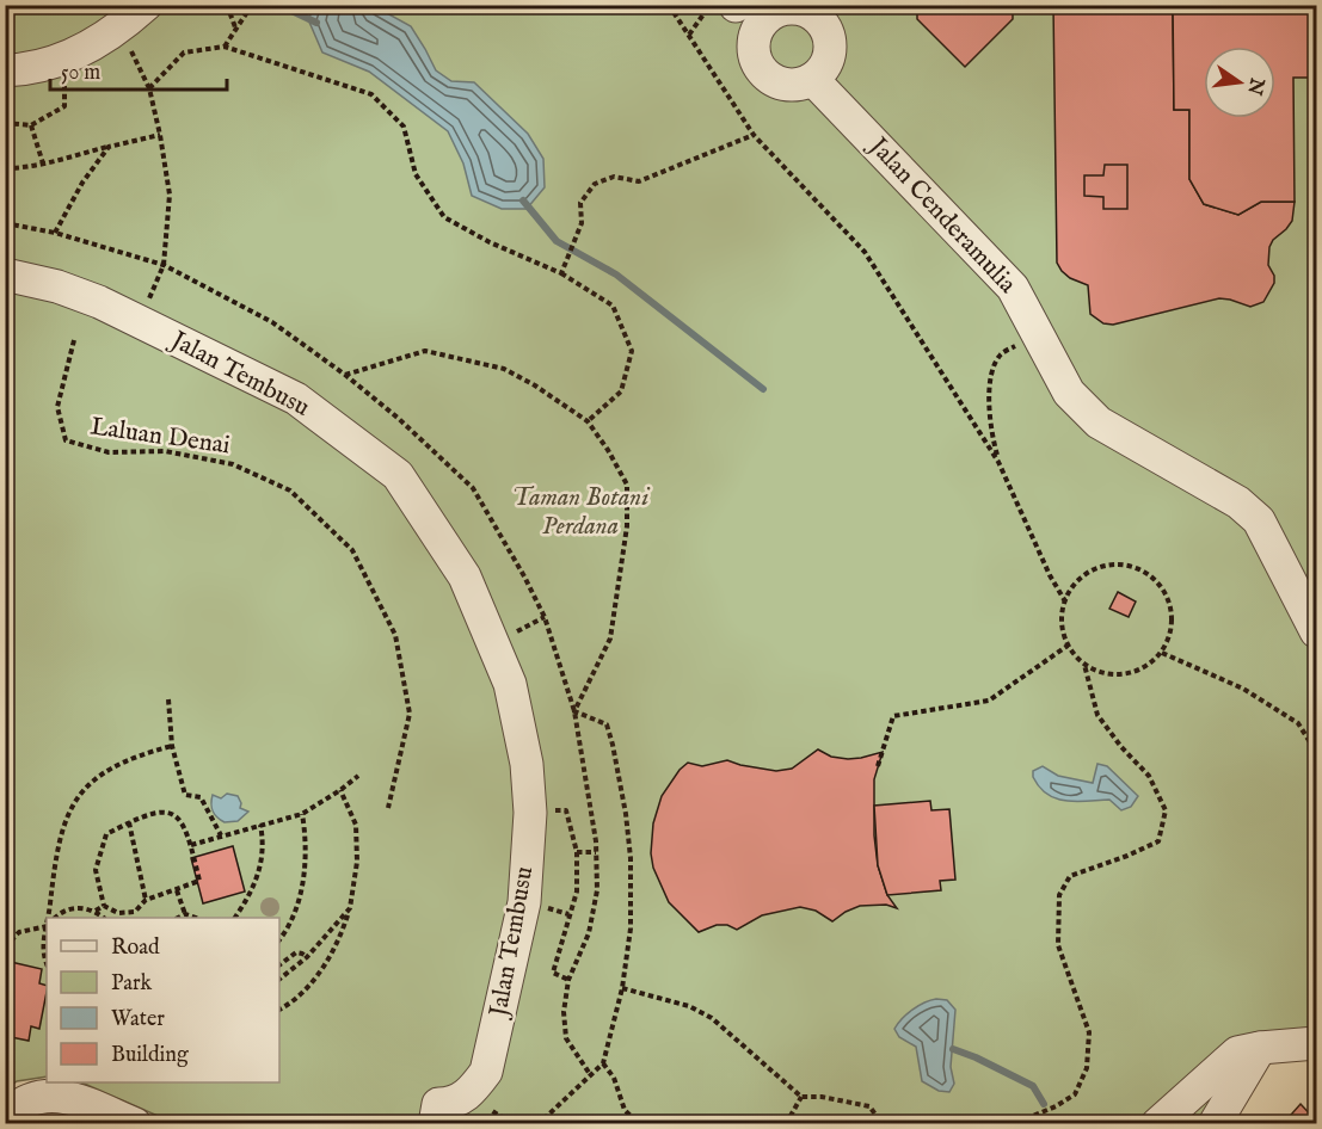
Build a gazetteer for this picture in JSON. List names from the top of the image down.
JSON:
{
  "streets": {
    "street": ["Jalan Cenderamulia", "Jalan Tembusu"],
    "path": ["Laluan Denai"]
  },
  "parks": ["Taman Botani Perdana"],
  "legend": [
    "Road",
    "Park",
    "Water",
    "Building"
  ],
  "scale_bar": "50 m",
  "north": "right"
}
